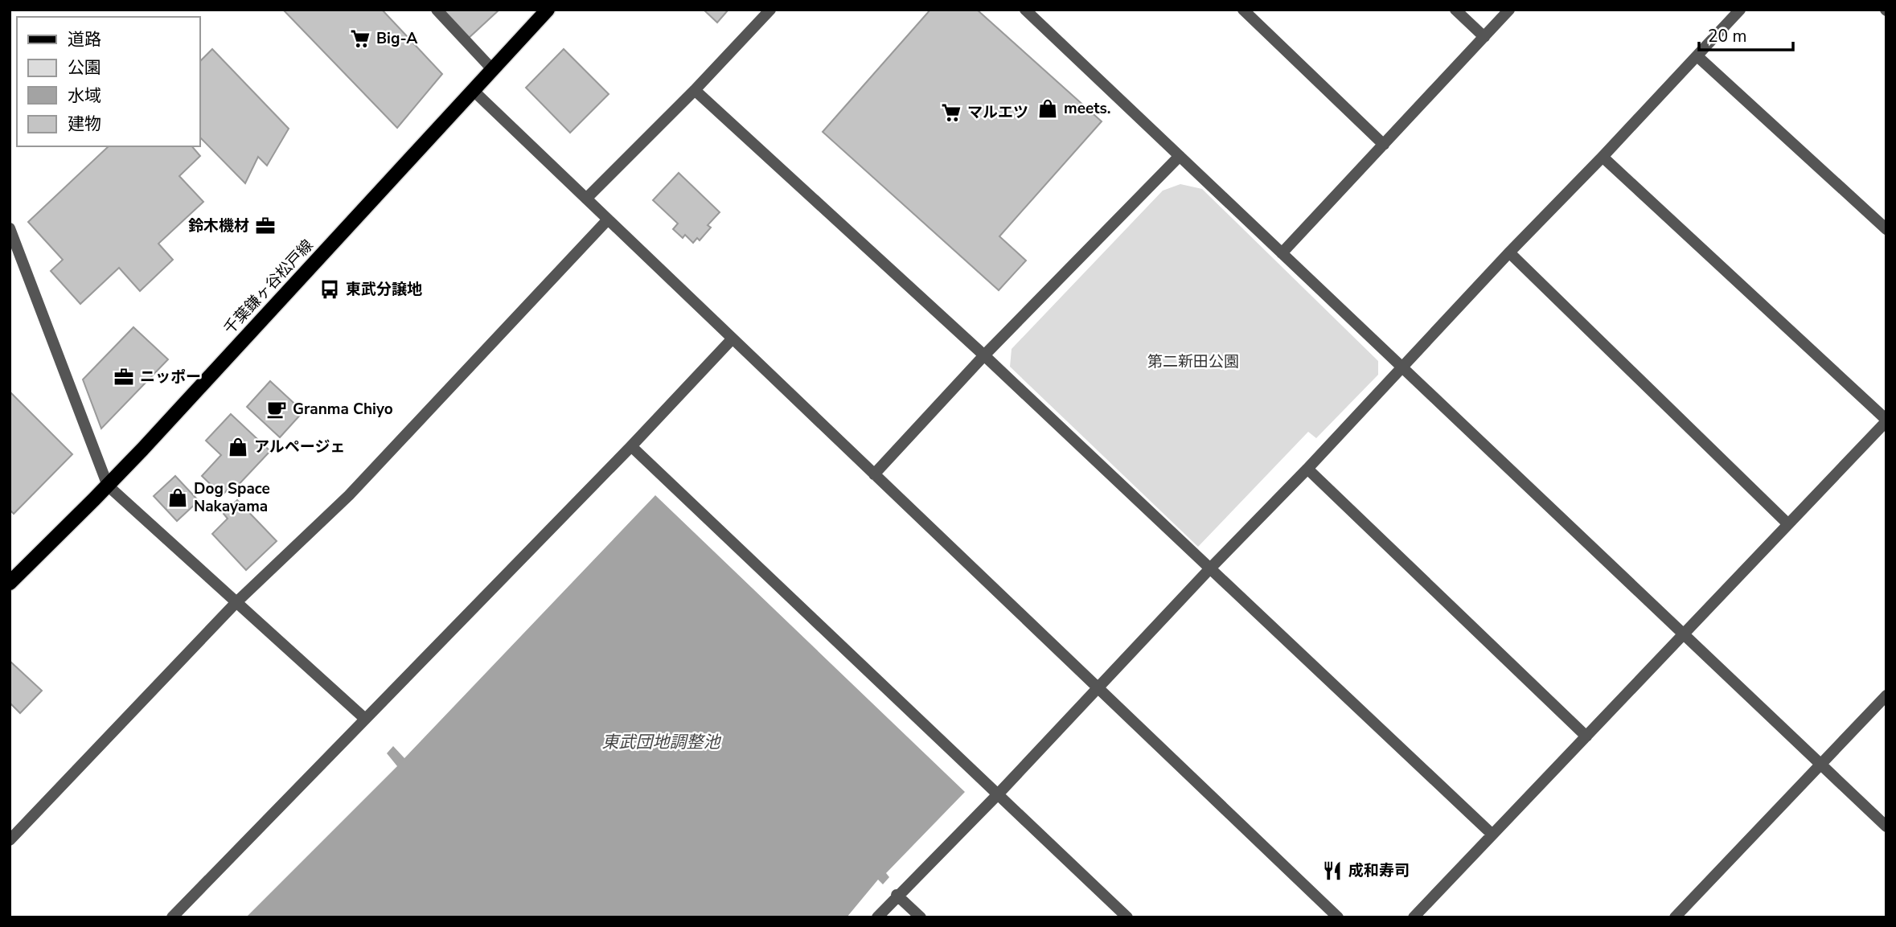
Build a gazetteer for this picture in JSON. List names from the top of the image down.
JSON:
{
  "streets": {
    "main road": ["千葉鎌ヶ谷松戸線"]
  },
  "water": ["東武団地調整池"],
  "parks": ["第二新田公園"],
  "places": {
    "supermarket": ["Big-A", "マルエツ"],
    "shop": ["meets.", "アルページェ", "Dog Space Nakayama"],
    "office": ["鈴木機材", "ニッポー"],
    "bus stop": ["東武分譲地"],
    "cafe": ["Granma Chiyo"],
    "restaurant": ["成和寿司"]
  },
  "legend": [
    "道路",
    "公園",
    "水域",
    "建物"
  ],
  "scale_bar": "20 m"
}
